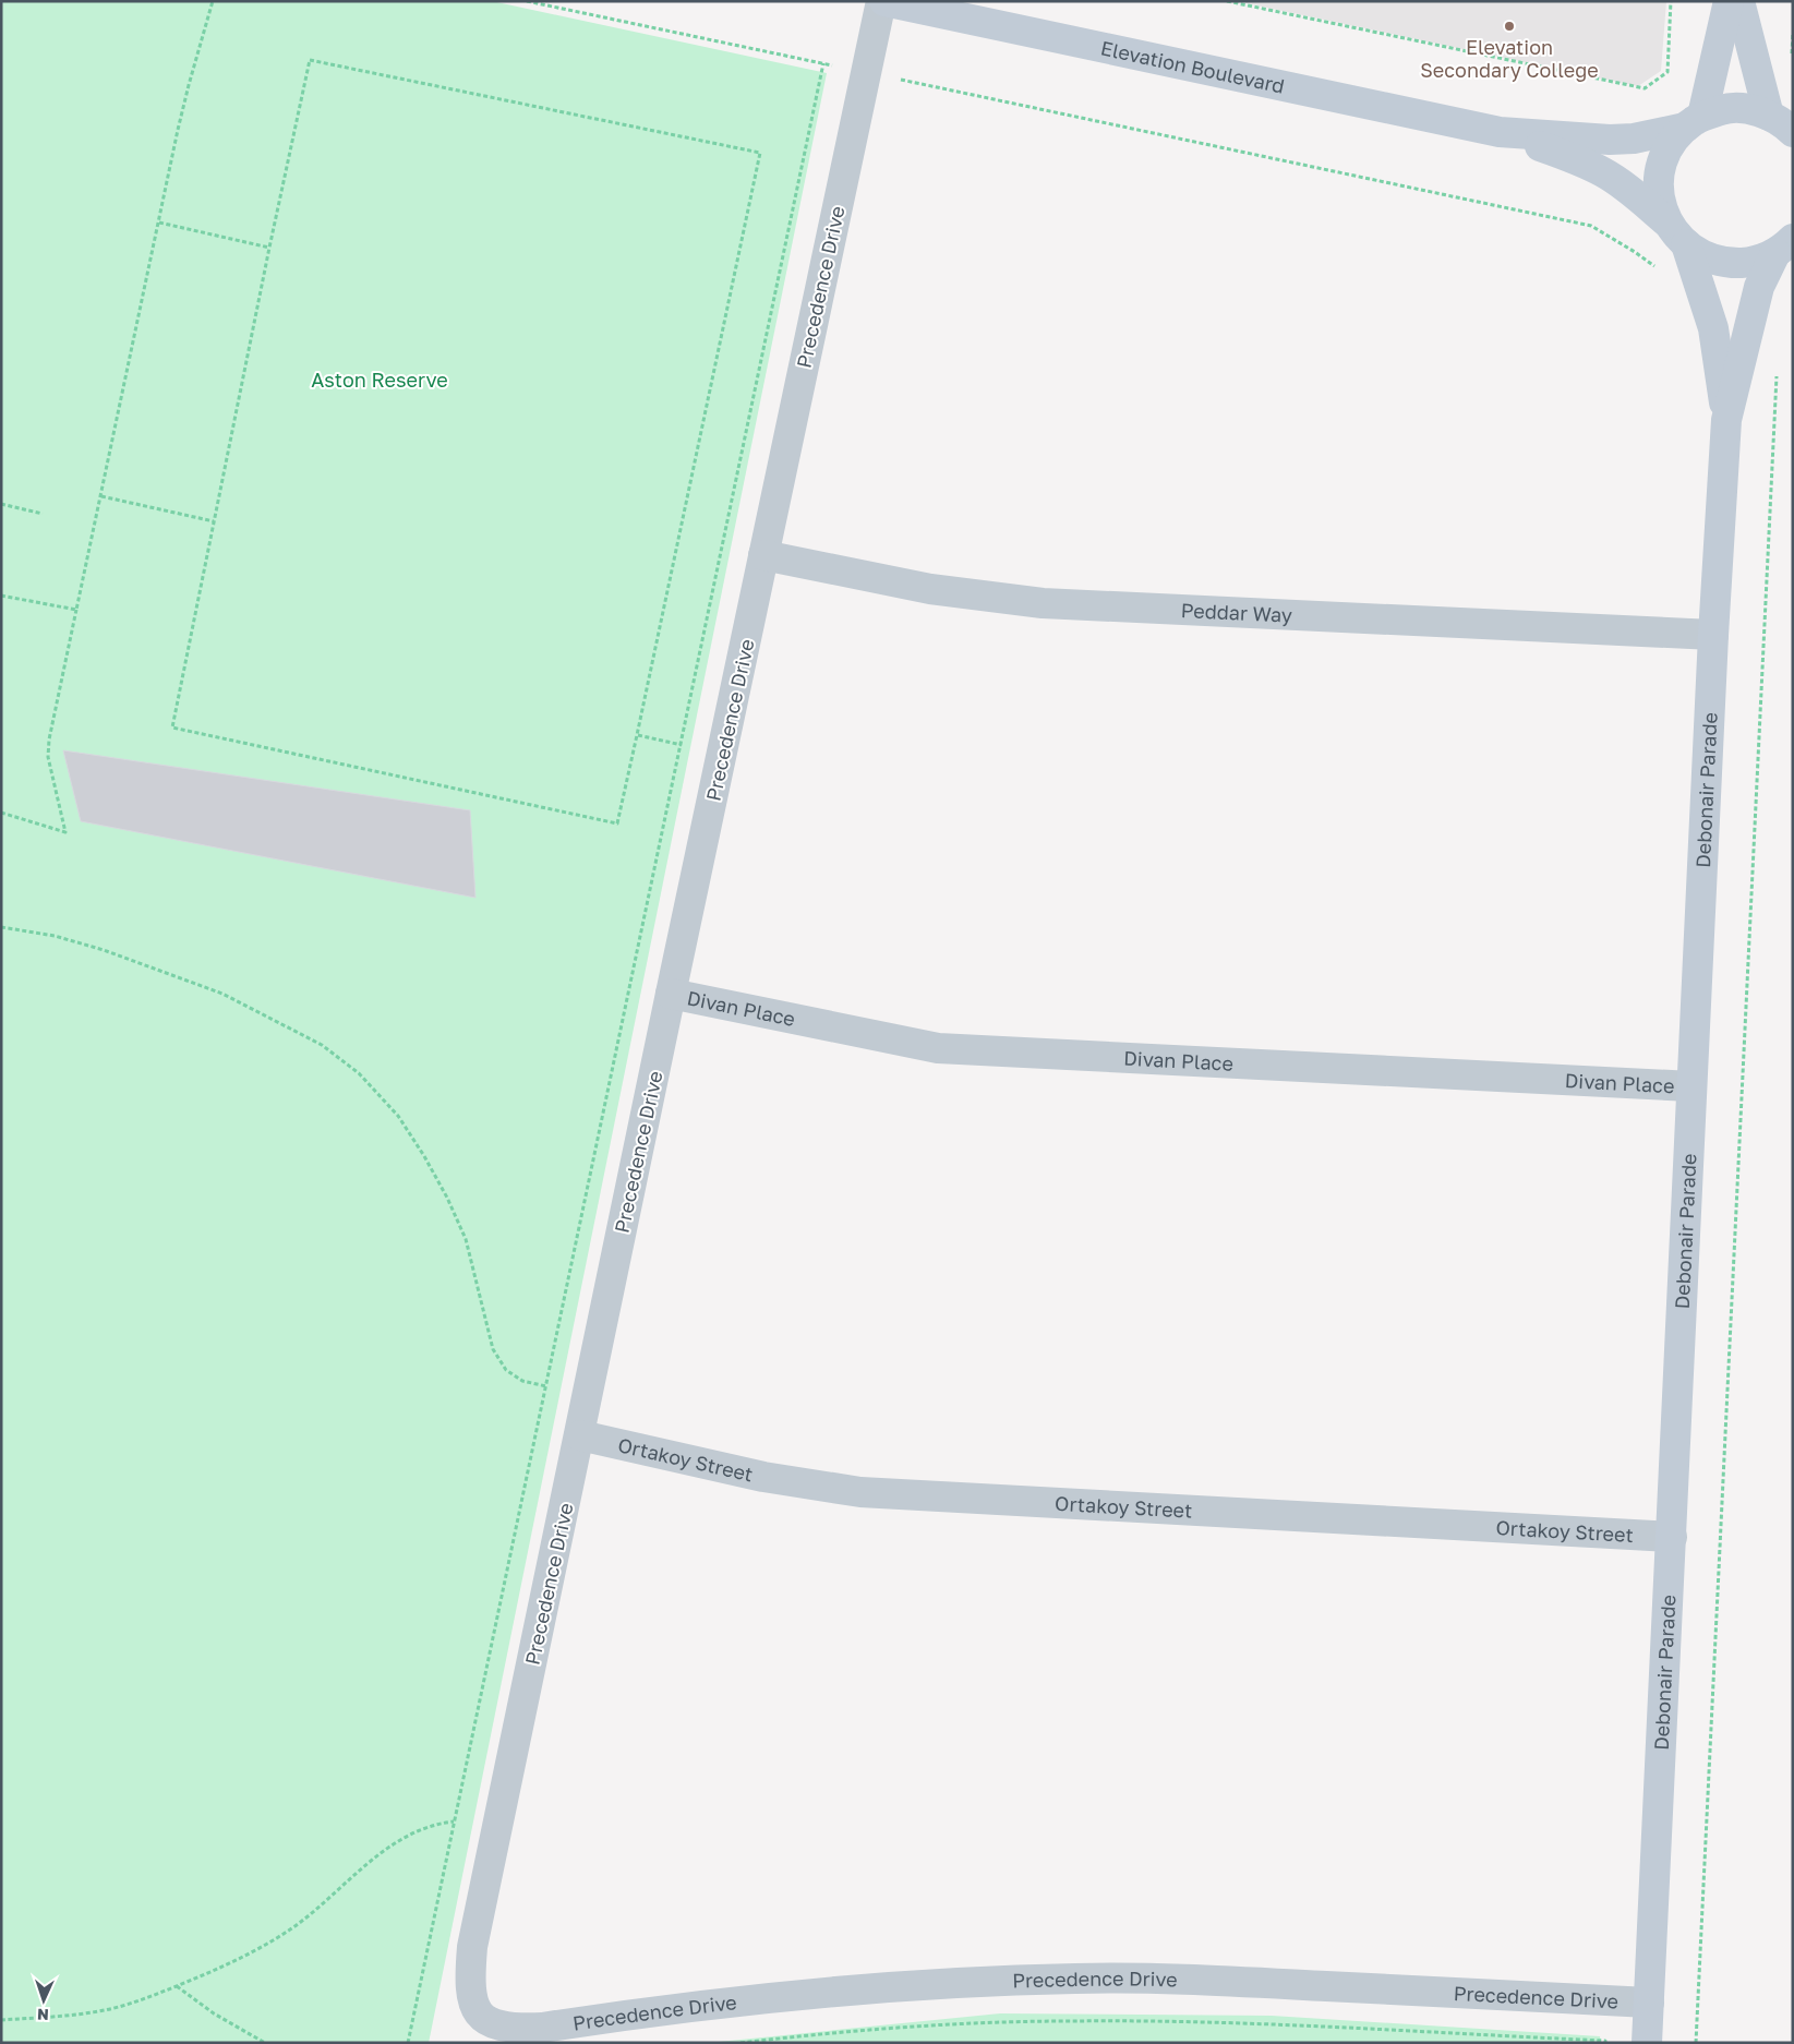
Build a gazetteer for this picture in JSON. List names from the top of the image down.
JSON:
{
  "streets": {
    "street": [
      "Elevation Boulevard",
      "Precedence Drive",
      "Peddar Way",
      "Debonair Parade",
      "Divan Place",
      "Ortakoy Street"
    ]
  },
  "crossings": [
    ["Elevation Boulevard", "Precedence Drive"],
    ["Elevation Boulevard", "Debonair Parade"],
    ["Precedence Drive", "Peddar Way"],
    ["Precedence Drive", "Debonair Parade"],
    ["Precedence Drive", "Divan Place"],
    ["Precedence Drive", "Ortakoy Street"],
    ["Peddar Way", "Debonair Parade"],
    ["Debonair Parade", "Divan Place"],
    ["Debonair Parade", "Ortakoy Street"]
  ],
  "parks": ["Aston Reserve"],
  "places": ["Elevation Secondary College"],
  "north": "bottom"
}
